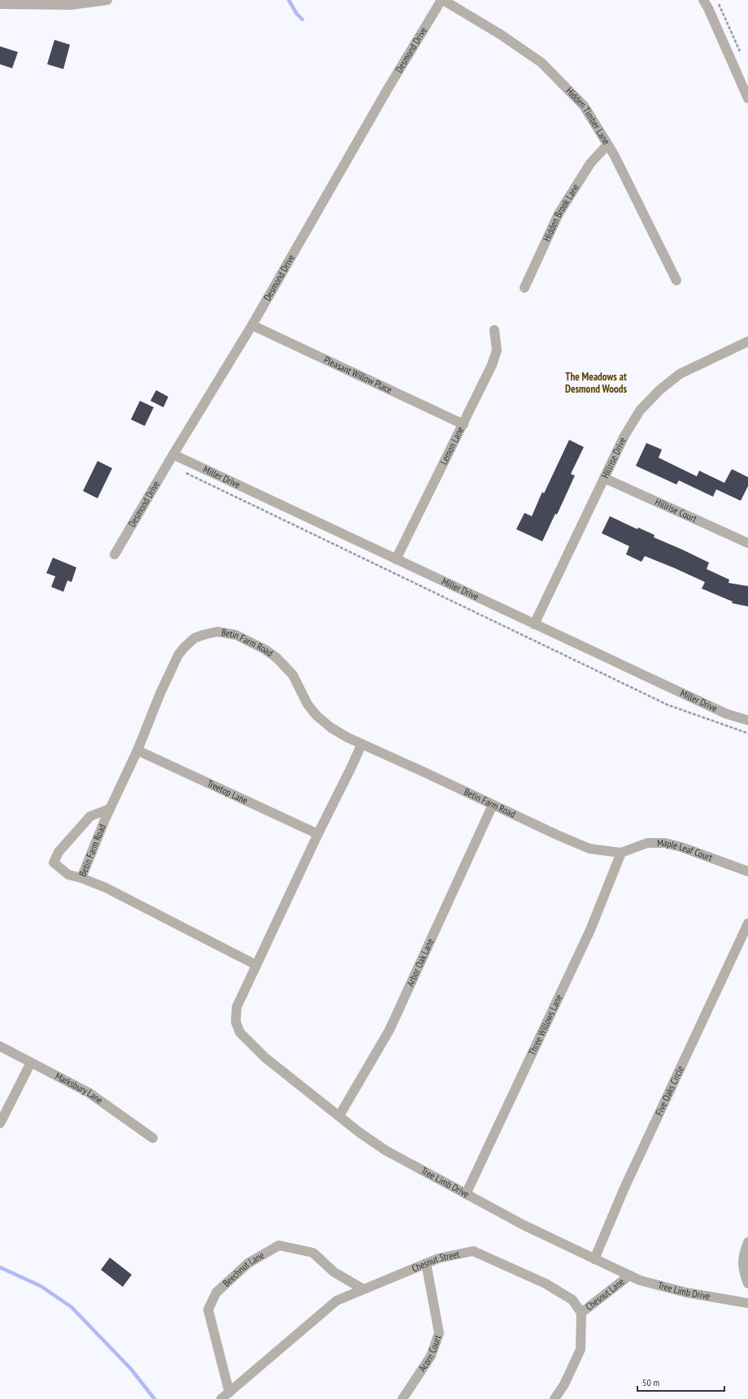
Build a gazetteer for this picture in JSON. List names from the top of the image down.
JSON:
{
  "streets": {
    "street": [
      "Desmond Drive",
      "Hidden Timber Lane",
      "Hidden Brook Lane",
      "Pleasant Willow Place",
      "Lemon Lane",
      "Hillrise Drive",
      "Miller Drive",
      "Hillrise Court",
      "Betin Farm Road",
      "Treetop Lane",
      "Maple Leaf Court",
      "Arbor Oak Lane",
      "Three Willows Lane",
      "Marksbury Lane",
      "Five Oaks Circle",
      "Tree Limb Drive",
      "Chesnut Street",
      "Beechnut Lane",
      "Chesnut Lane",
      "Acorn Court"
    ]
  },
  "crossings": [
    ["Desmond Drive", "Hidden Timber Lane"],
    ["Desmond Drive", "Pleasant Willow Place"],
    ["Desmond Drive", "Miller Drive"],
    ["Hidden Timber Lane", "Hidden Brook Lane"],
    ["Pleasant Willow Place", "Lemon Lane"],
    ["Lemon Lane", "Miller Drive"],
    ["Hillrise Drive", "Miller Drive"],
    ["Hillrise Drive", "Hillrise Court"],
    ["Betin Farm Road", "Treetop Lane"],
    ["Betin Farm Road", "Maple Leaf Court"],
    ["Betin Farm Road", "Arbor Oak Lane"],
    ["Betin Farm Road", "Three Willows Lane"],
    ["Betin Farm Road", "Tree Limb Drive"],
    ["Maple Leaf Court", "Three Willows Lane"],
    ["Arbor Oak Lane", "Tree Limb Drive"],
    ["Three Willows Lane", "Tree Limb Drive"],
    ["Five Oaks Circle", "Tree Limb Drive"],
    ["Tree Limb Drive", "Chesnut Lane"],
    ["Chesnut Street", "Beechnut Lane"],
    ["Chesnut Street", "Chesnut Lane"],
    ["Chesnut Street", "Acorn Court"]
  ],
  "districts": ["The Meadows at Desmond Woods"],
  "scale_bar": "50 m"
}
